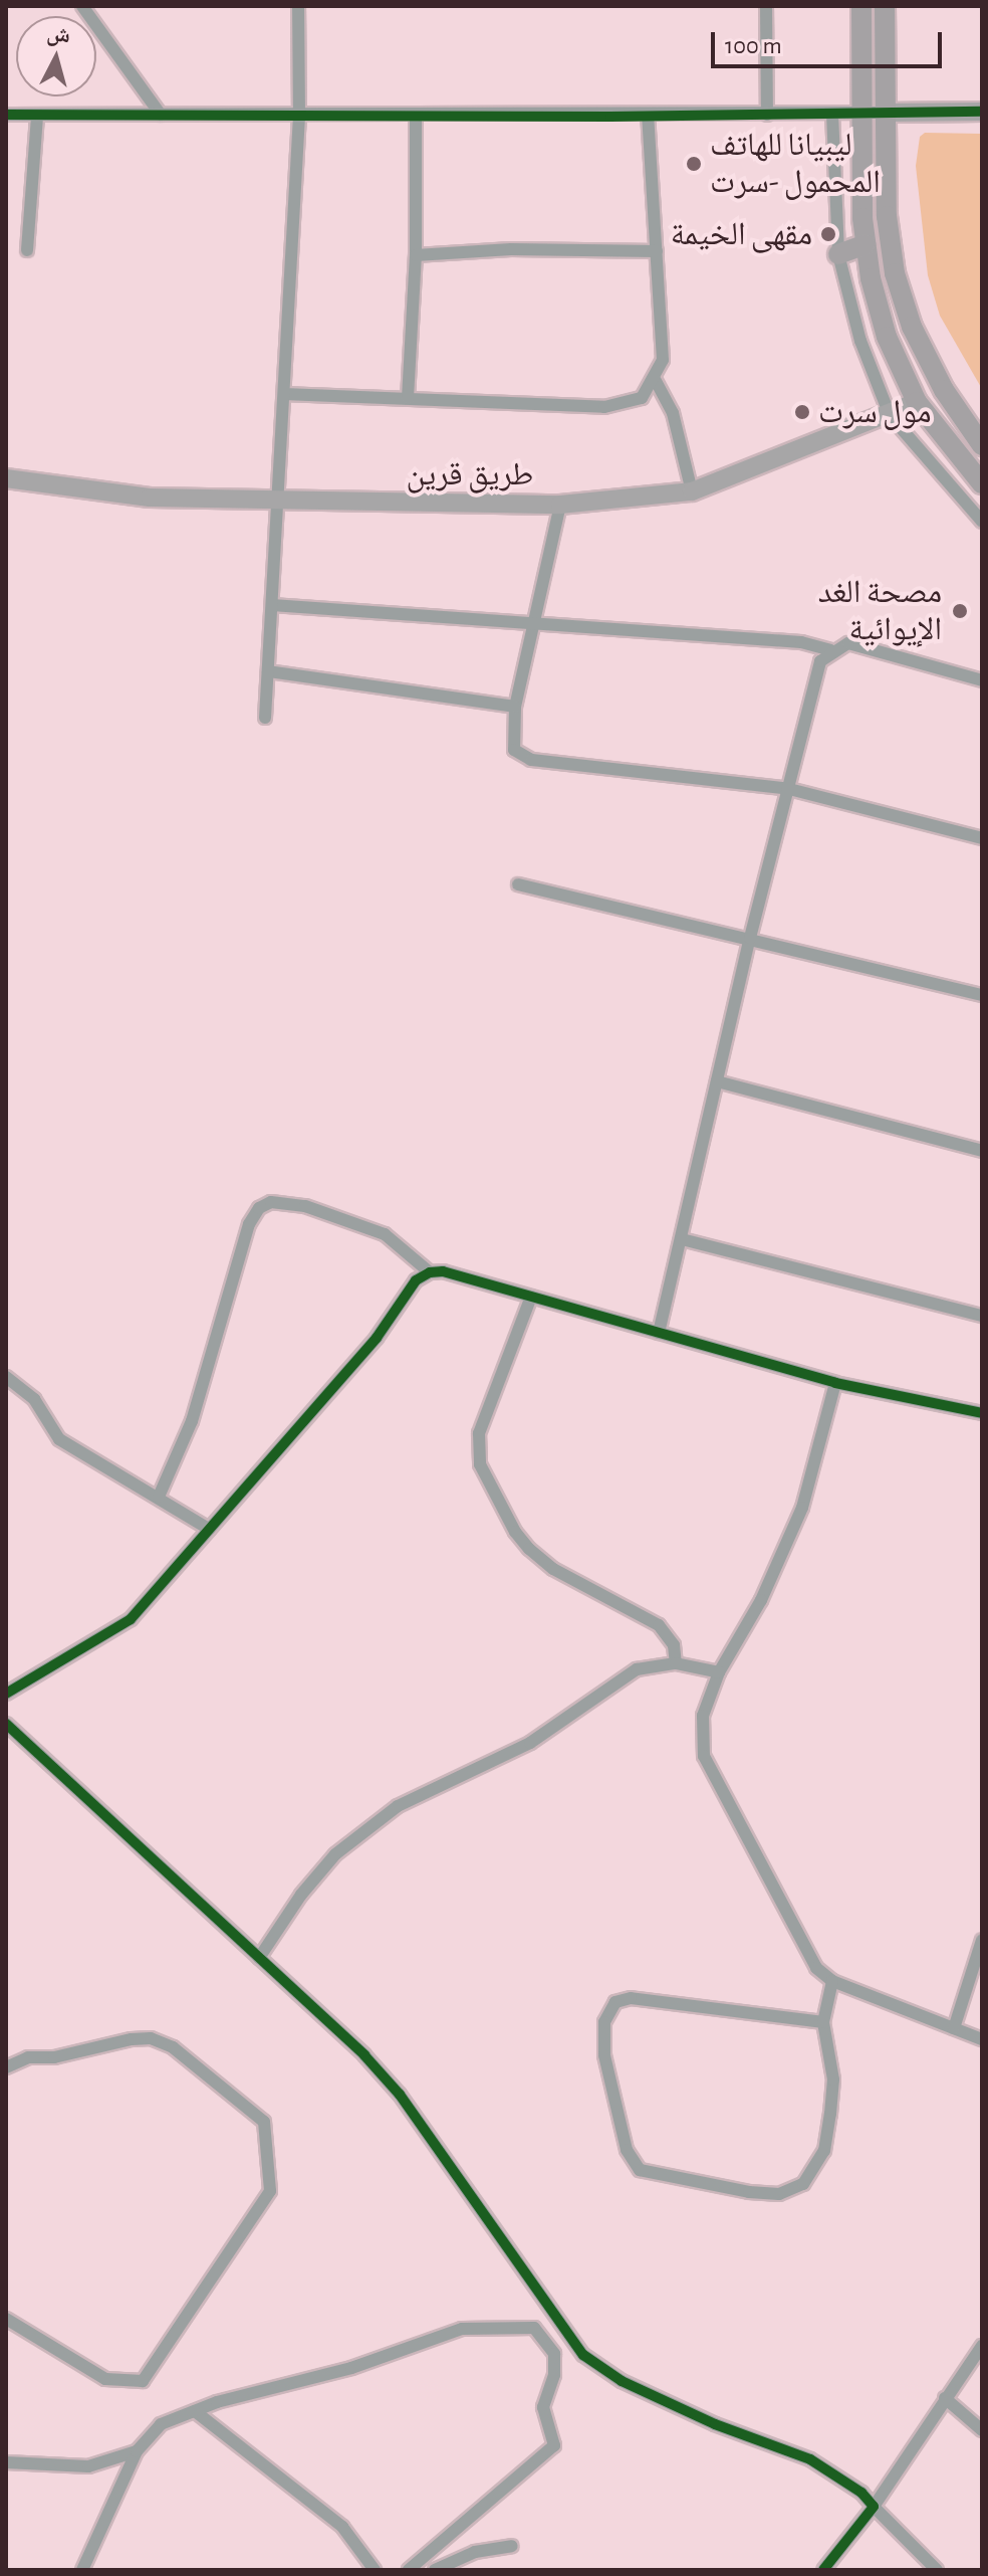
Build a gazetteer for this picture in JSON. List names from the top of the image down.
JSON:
{
  "streets": {
    "main road": ["طريق قرين"]
  },
  "places": [
    "ليبيانا للهاتف المحمول -سرت",
    "مقهى الخيمة",
    "مول سرت",
    "مصحة الغد الإيوائية"
  ],
  "scale_bar": "100 m",
  "north": "top"
}
